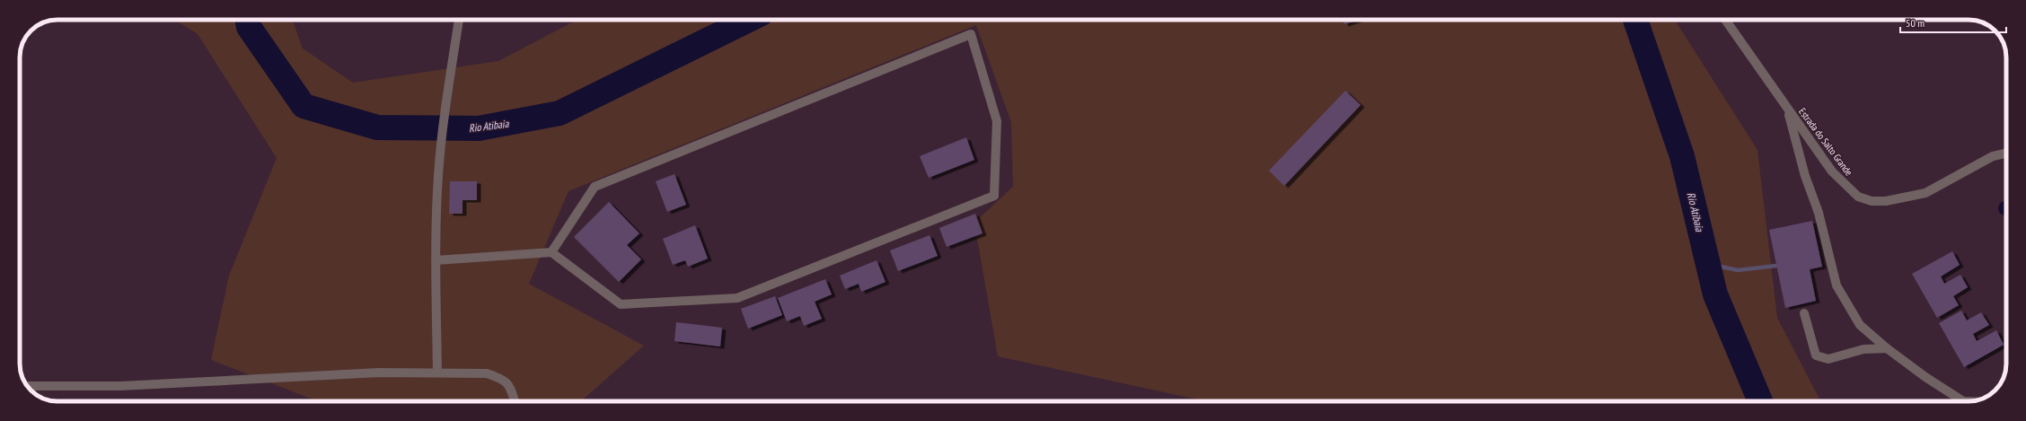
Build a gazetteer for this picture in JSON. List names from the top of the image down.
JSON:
{
  "streets": {
    "street": ["Estrada do Salto Grande"]
  },
  "water": ["Rio Atibaia"],
  "scale_bar": "50 m"
}
